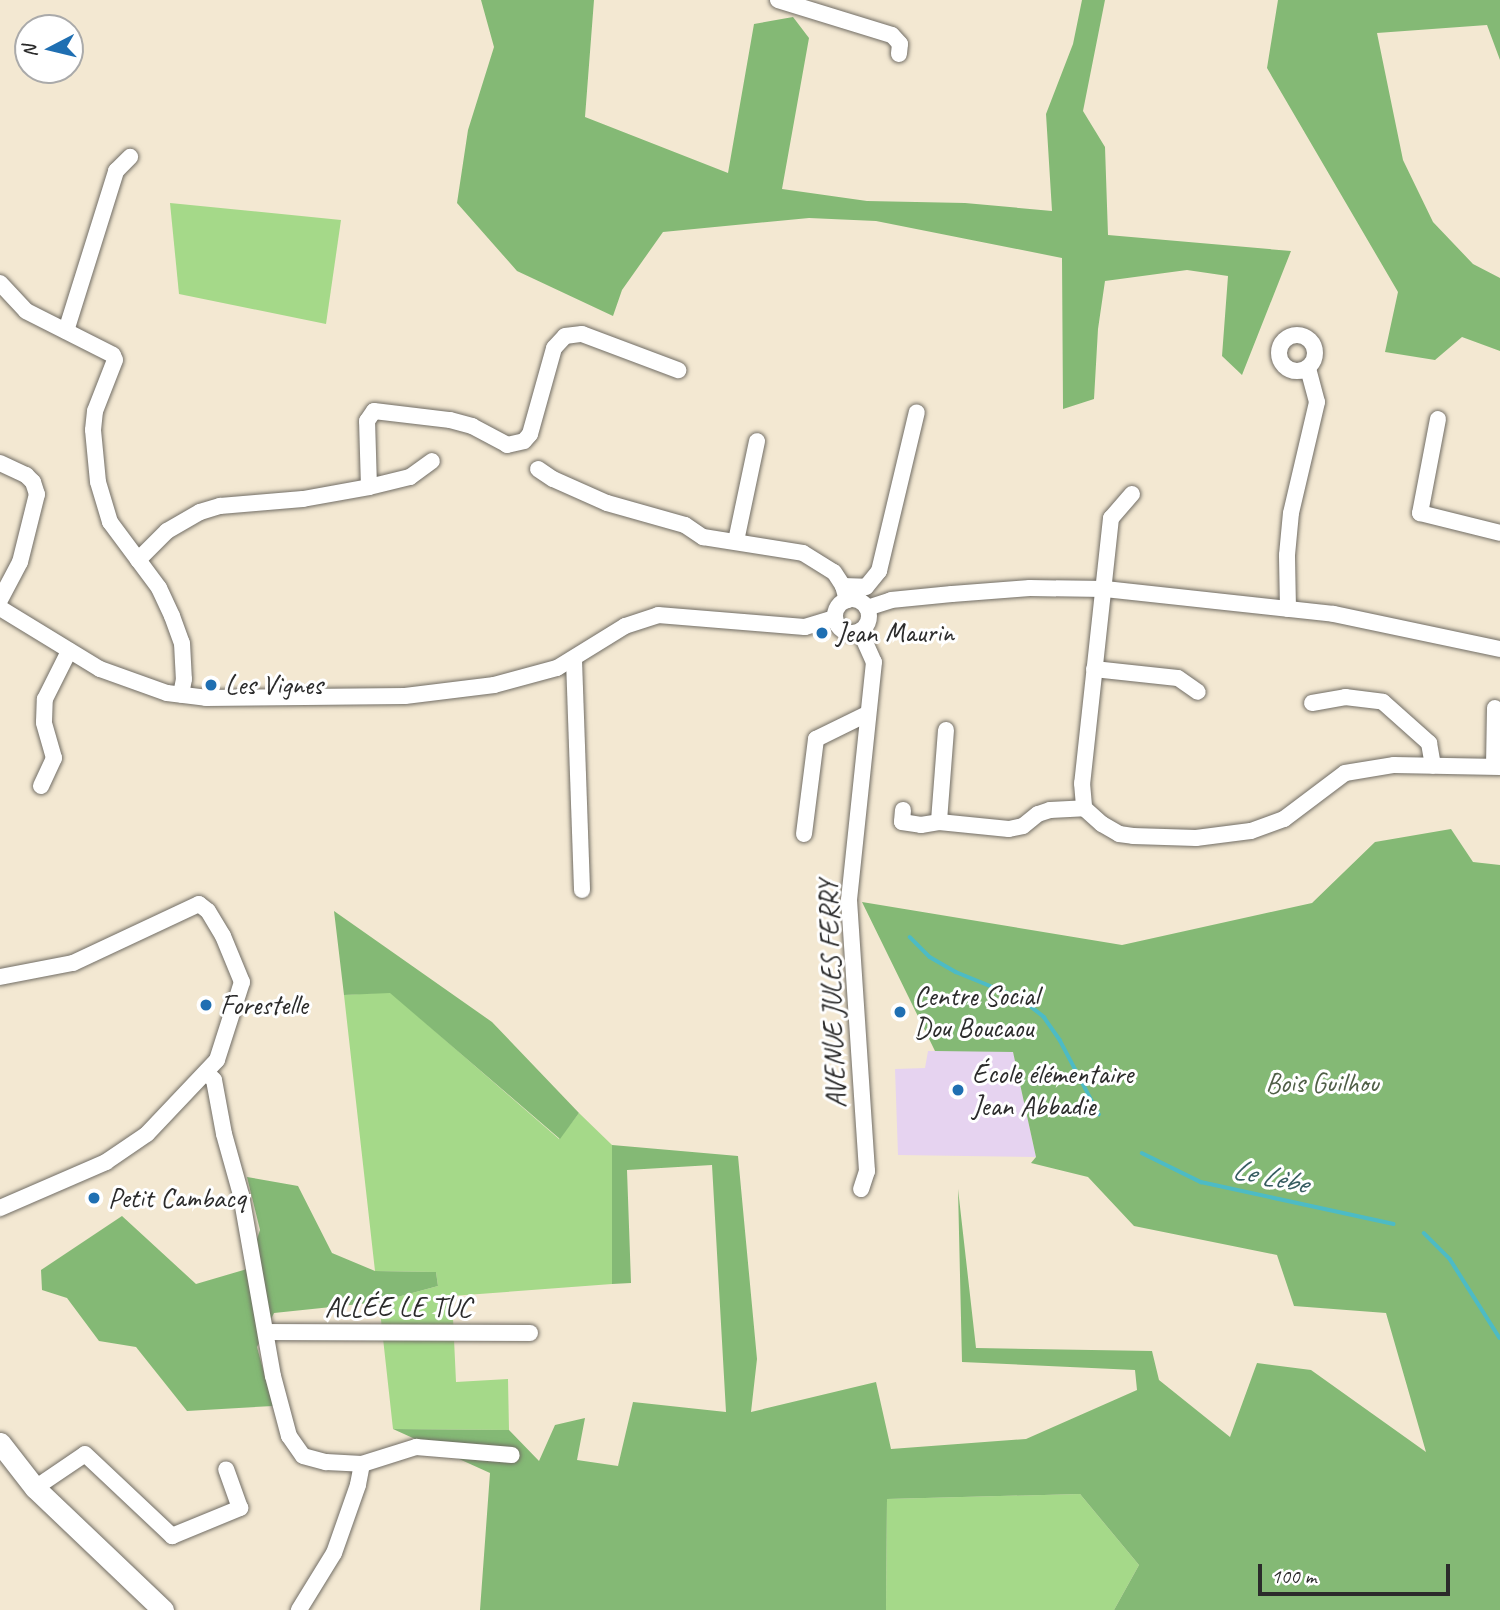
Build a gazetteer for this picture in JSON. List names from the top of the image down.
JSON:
{
  "streets": {
    "street": ["AVENUE JULES FERRY", "ALLÉE LE TUC"]
  },
  "water": ["Le Lèbe"],
  "parks": ["Bois Guilhou"],
  "places": [
    "Jean Maurin",
    "Les Vignes",
    "Forestelle",
    "Centre Social Dou Boucaou",
    "École élémentaire Jean Abbadie",
    "Petit Cambacq"
  ],
  "scale_bar": "100 m",
  "north": "left"
}
